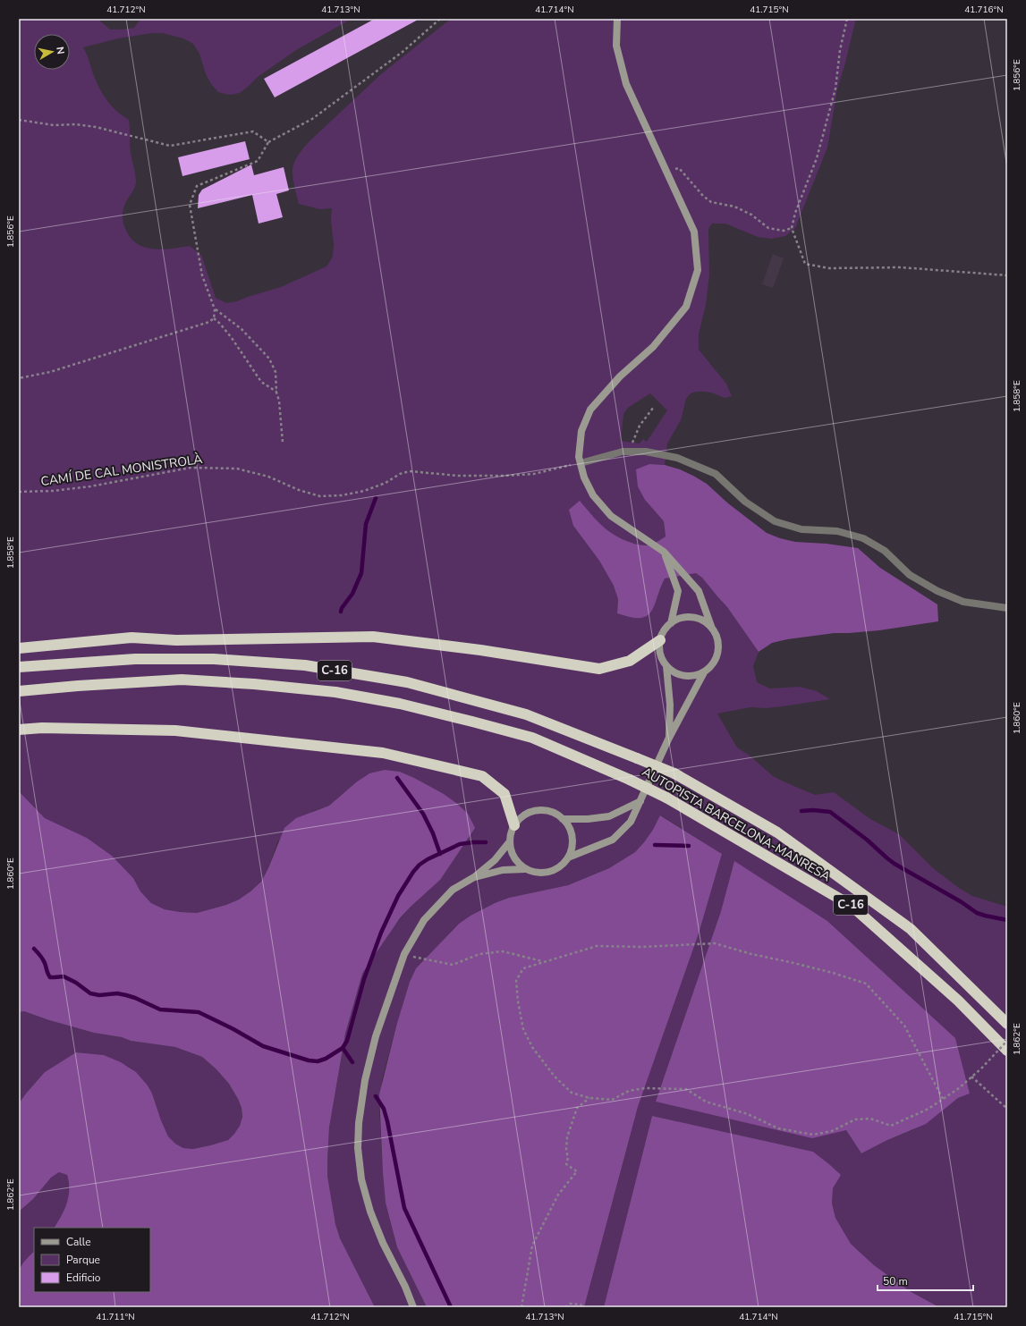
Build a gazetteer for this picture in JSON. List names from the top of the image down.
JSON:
{
  "streets": {
    "highway": ["C-16", "AUTOPISTA BARCELONA-MANRESA"],
    "path": ["CAMÍ DE CAL MONISTROLÀ"]
  },
  "legend": ["Calle", "Parque", "Edificio"],
  "scale_bar": "50 m",
  "north": "right",
  "coordinates": [
    "41.712°N",
    "41.713°N",
    "41.714°N",
    "41.715°N",
    "41.716°N",
    "1.856°E",
    "1.858°E",
    "1.860°E",
    "1.862°E",
    "41.711°N"
  ]
}
